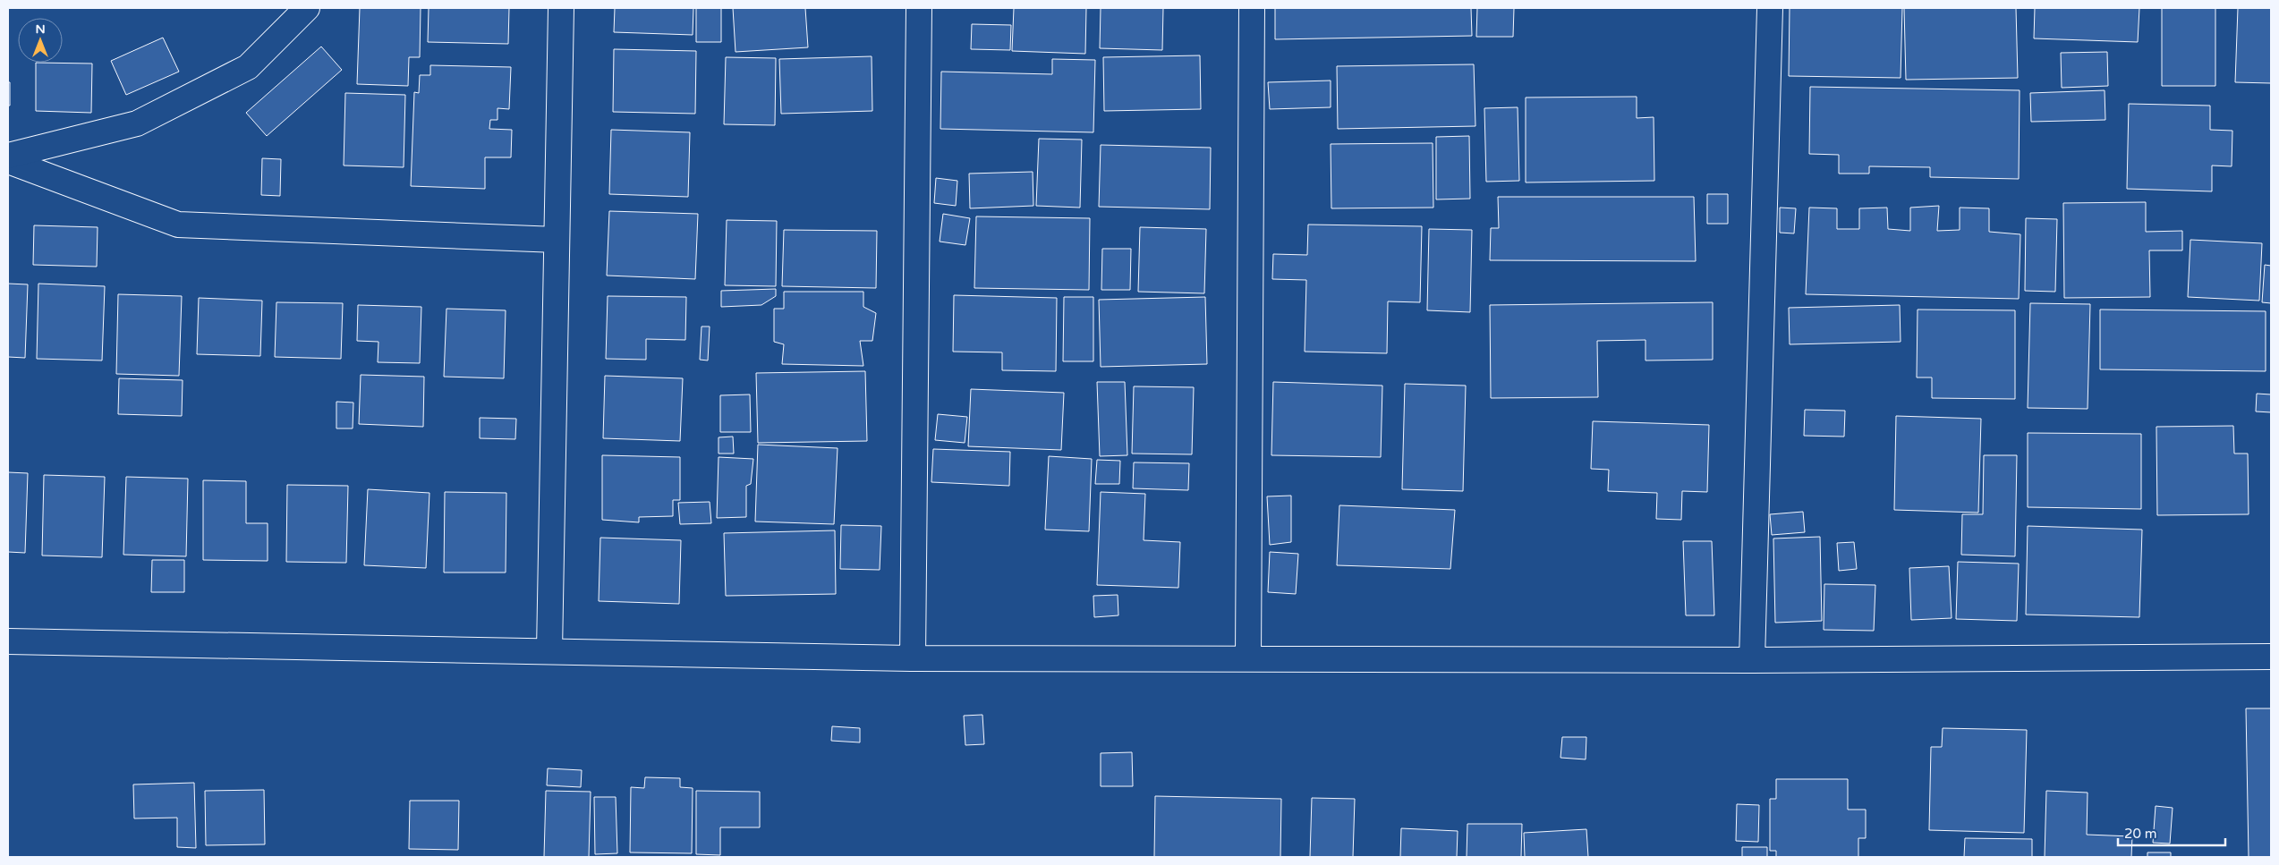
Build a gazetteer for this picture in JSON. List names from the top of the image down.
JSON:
{
  "scale_bar": "20 m",
  "north": "top"
}
